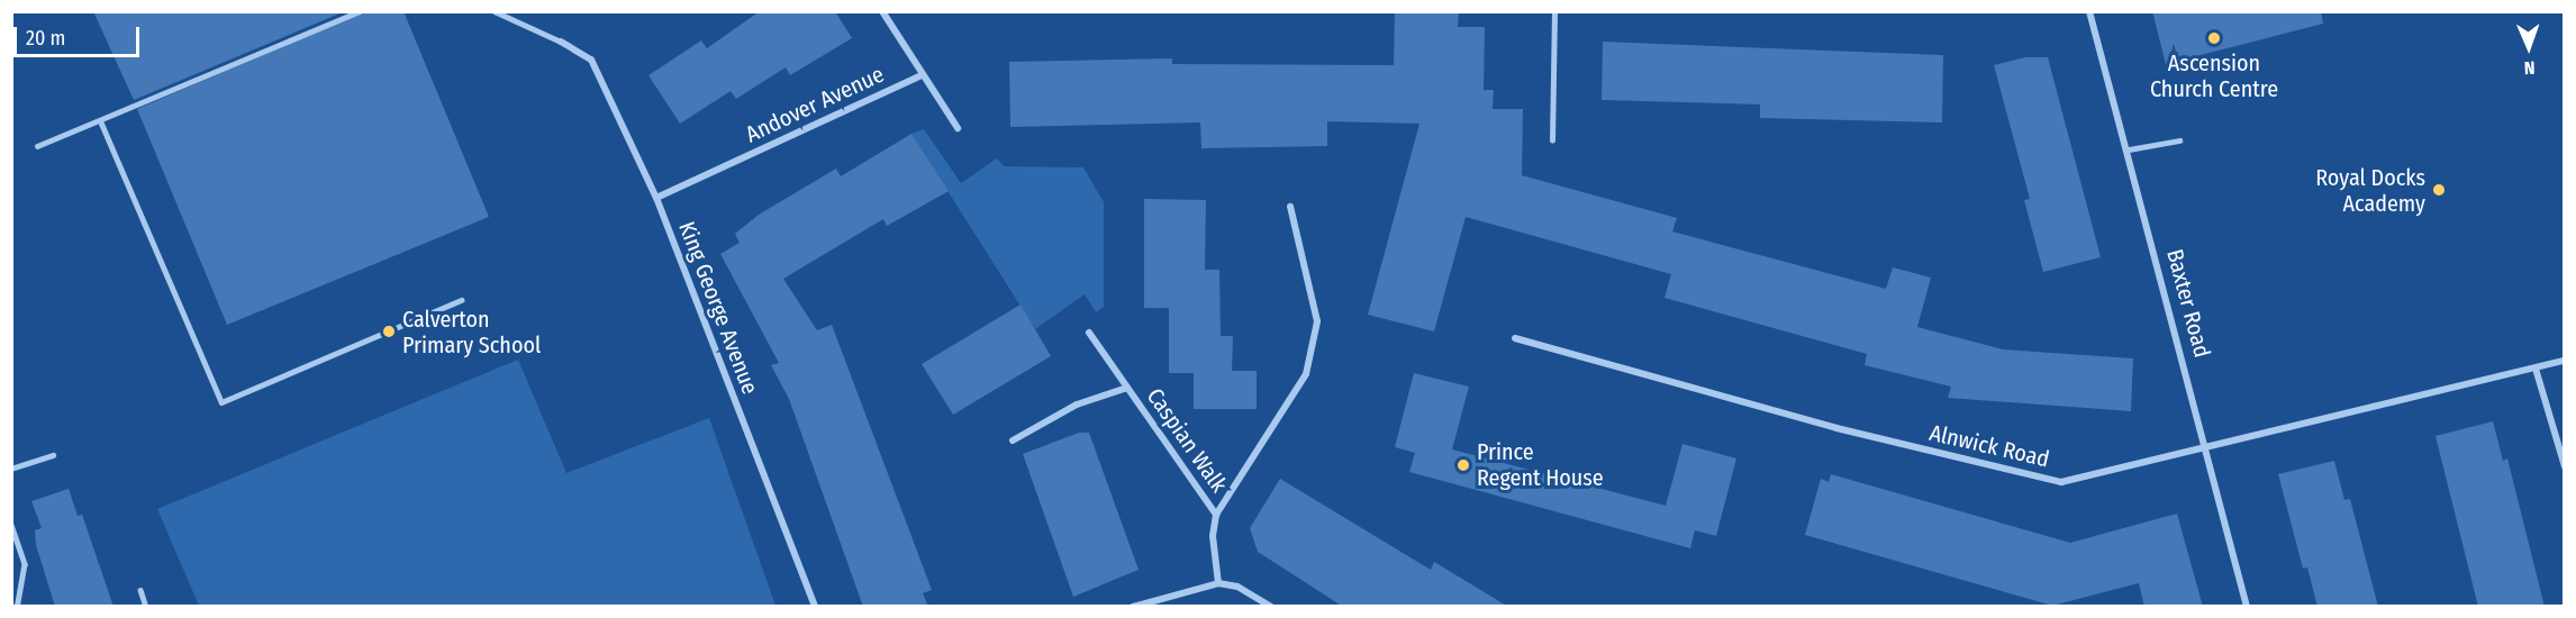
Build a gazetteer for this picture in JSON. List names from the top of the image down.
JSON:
{
  "streets": {
    "street": [
      "Andover Avenue",
      "Baxter Road",
      "King George Avenue",
      "Caspian Walk",
      "Alnwick Road"
    ]
  },
  "crossings": [
    ["Andover Avenue", "King George Avenue"],
    ["Baxter Road", "Alnwick Road"]
  ],
  "places": [
    "Ascension Church Centre",
    "Royal Docks Academy",
    "Calverton Primary School",
    "Prince Regent House"
  ],
  "scale_bar": "20 m",
  "north": "bottom"
}
